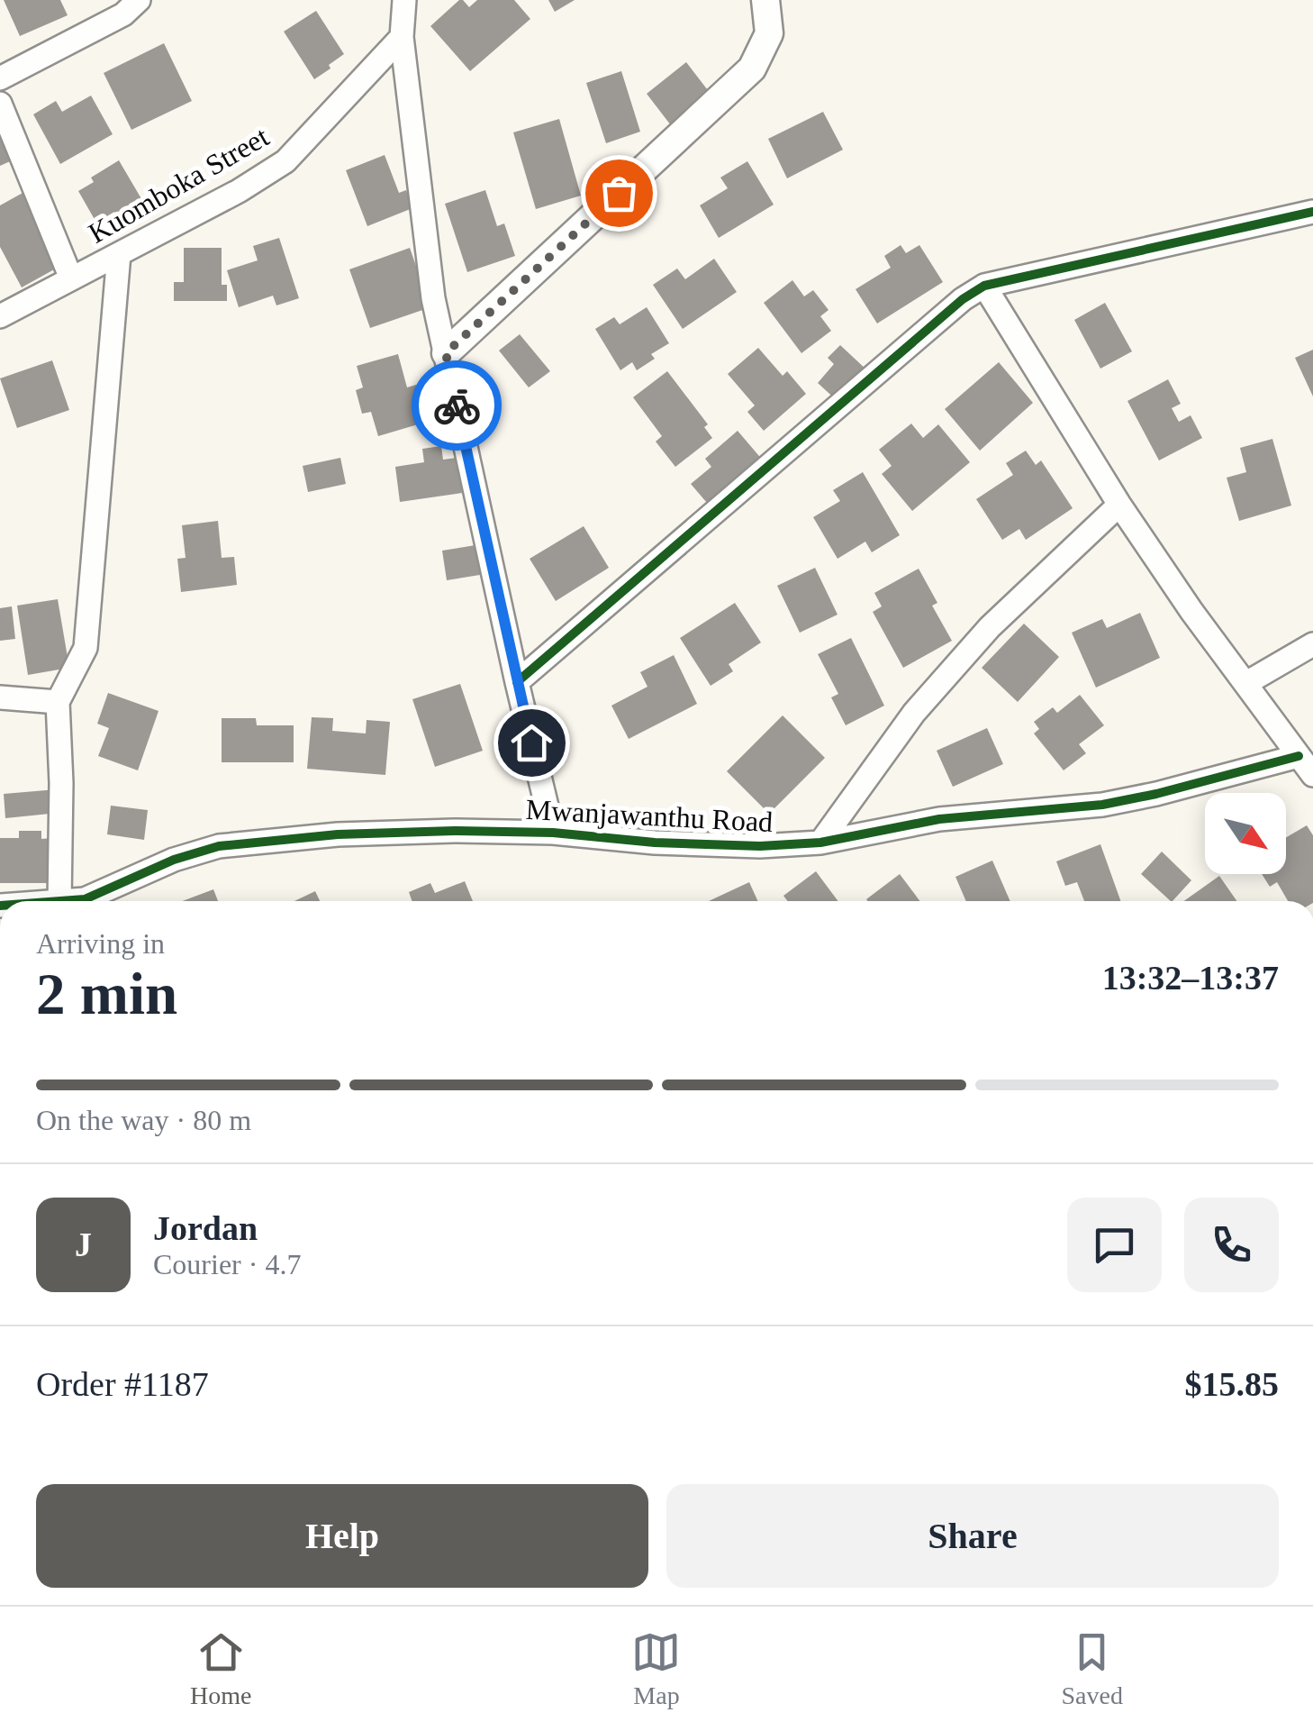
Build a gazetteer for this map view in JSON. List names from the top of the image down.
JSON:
{
  "streets": {
    "street": ["Kuomboka Street", "Mwanjawanthu Road"]
  },
  "north": "bottom right",
  "page": {
    "heading": ["2 min", "Arriving in", "13:32–13:37"],
    "panel": [
      "Jordan",
      "Courier · 4.7",
      "Order #1187",
      "$15.85"
    ],
    "bar": "On the way · 80 m",
    "round": "J",
    "buttons": ["Help", "Share"],
    "tabs": ["Home", "Map", "Saved"]
  }
}
